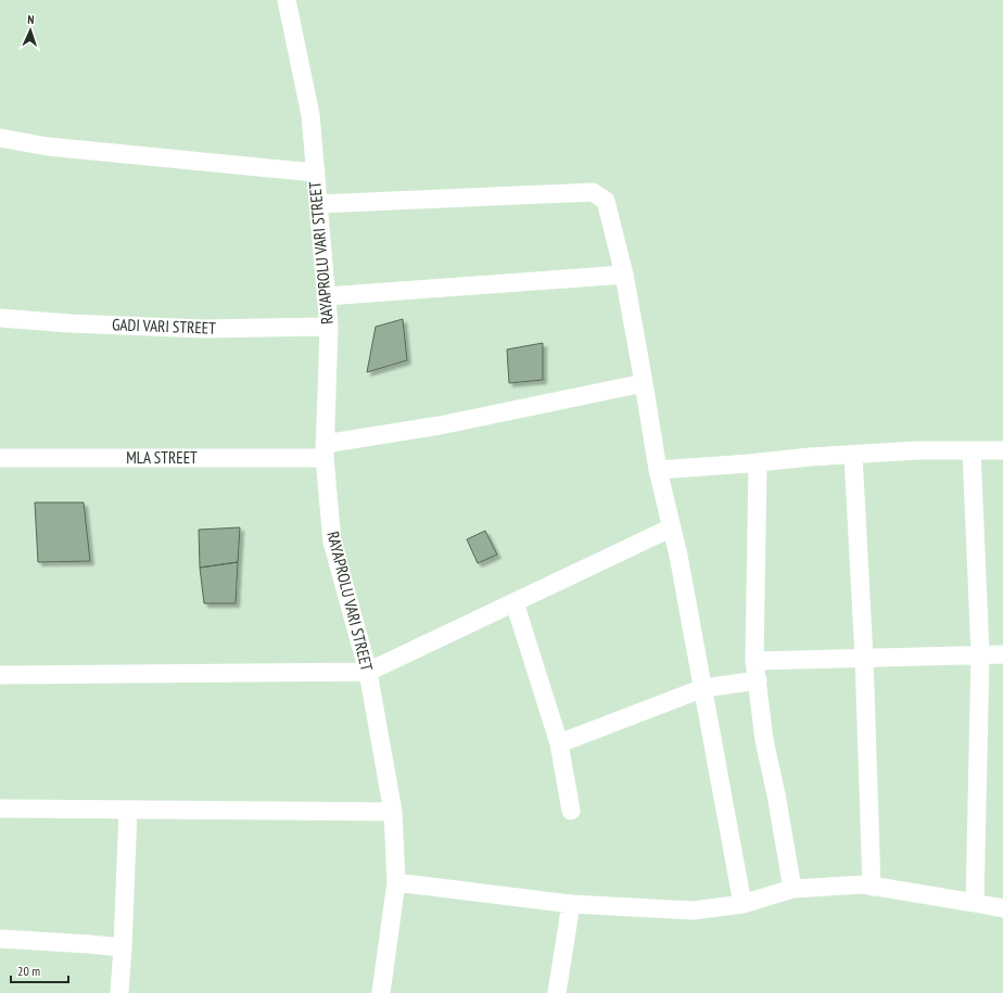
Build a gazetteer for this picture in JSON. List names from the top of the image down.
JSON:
{
  "streets": {
    "street": ["RAYAPROLU VARI STREET", "GADI VARI STREET", "MLA STREET"]
  },
  "crossings": [
    ["RAYAPROLU VARI STREET", "GADI VARI STREET"],
    ["RAYAPROLU VARI STREET", "MLA STREET"]
  ],
  "scale_bar": "20 m",
  "north": "top"
}
